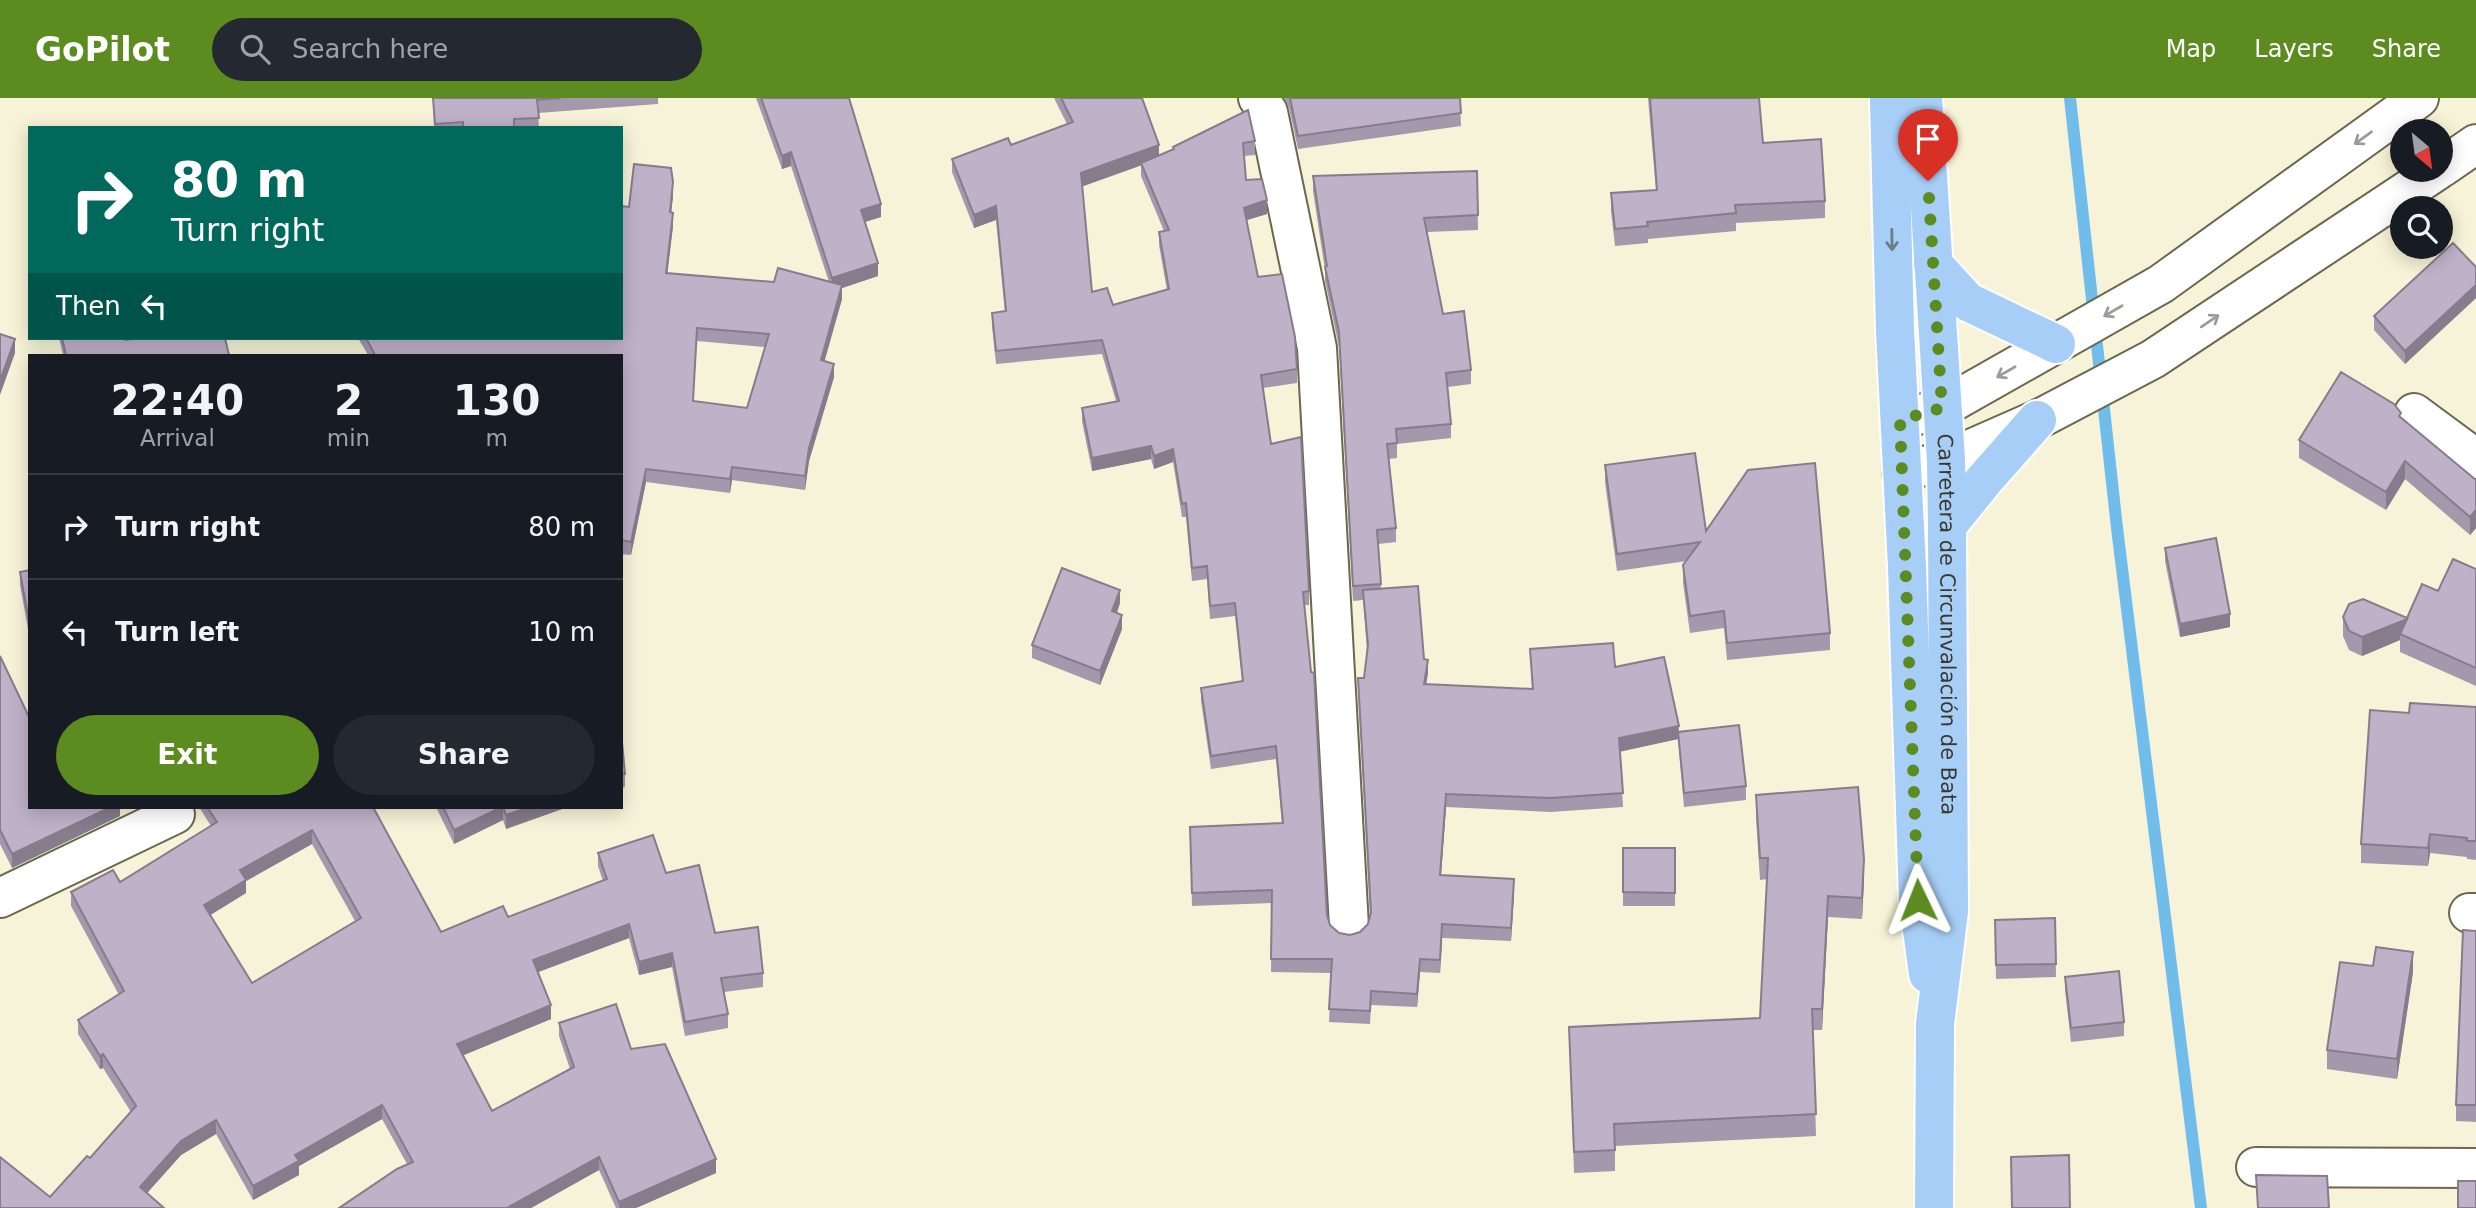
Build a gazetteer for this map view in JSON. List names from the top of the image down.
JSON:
{
  "streets": {
    "main road": ["Carretera de Circunvalación de Bata"]
  },
  "north": "bottom right",
  "page": {
    "header": "GoPilot",
    "search": "Search here",
    "nav": ["Map", "Layers", "Share"],
    "turn": ["80 m", "Turn right"],
    "then": "Then",
    "eta": [
      "22:40",
      "Arrival",
      "2",
      "min",
      "130",
      "m"
    ],
    "list": [
      {
        "name": "Turn right",
        "value": "80 m"
      },
      {
        "name": "Turn left",
        "value": "10 m"
      }
    ],
    "buttons": ["Exit", "Share"]
  }
}
